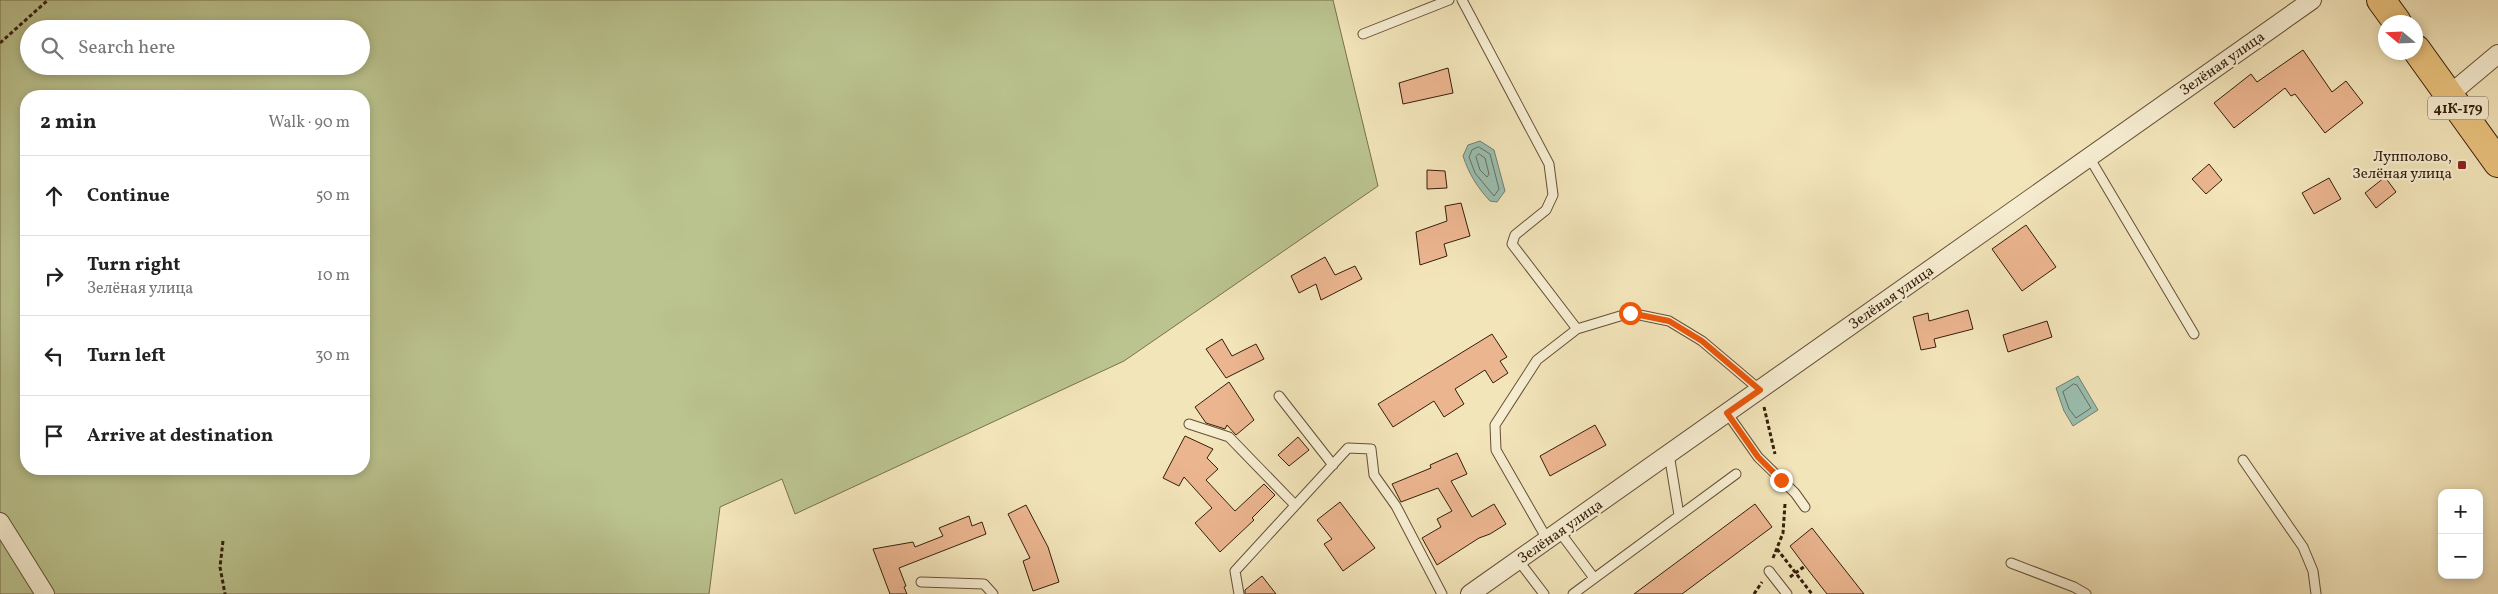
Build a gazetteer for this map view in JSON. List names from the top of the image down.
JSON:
{
  "streets": {
    "main road": ["41К-179"],
    "street": ["Зелёная улица"]
  },
  "places": {
    "transit": ["Лупполово, Зелёная улица"]
  },
  "north": "left",
  "page": {
    "search": "Search here",
    "heading": ["2 min", "Walk · 90 m"],
    "list": [
      ["Continue", "50 m"],
      ["Turn right", "Зелёная улица", "10 m"],
      ["Turn left", "30 m"],
      "Arrive at destination"
    ],
    "map_buttons": ["+", "−"]
  }
}
